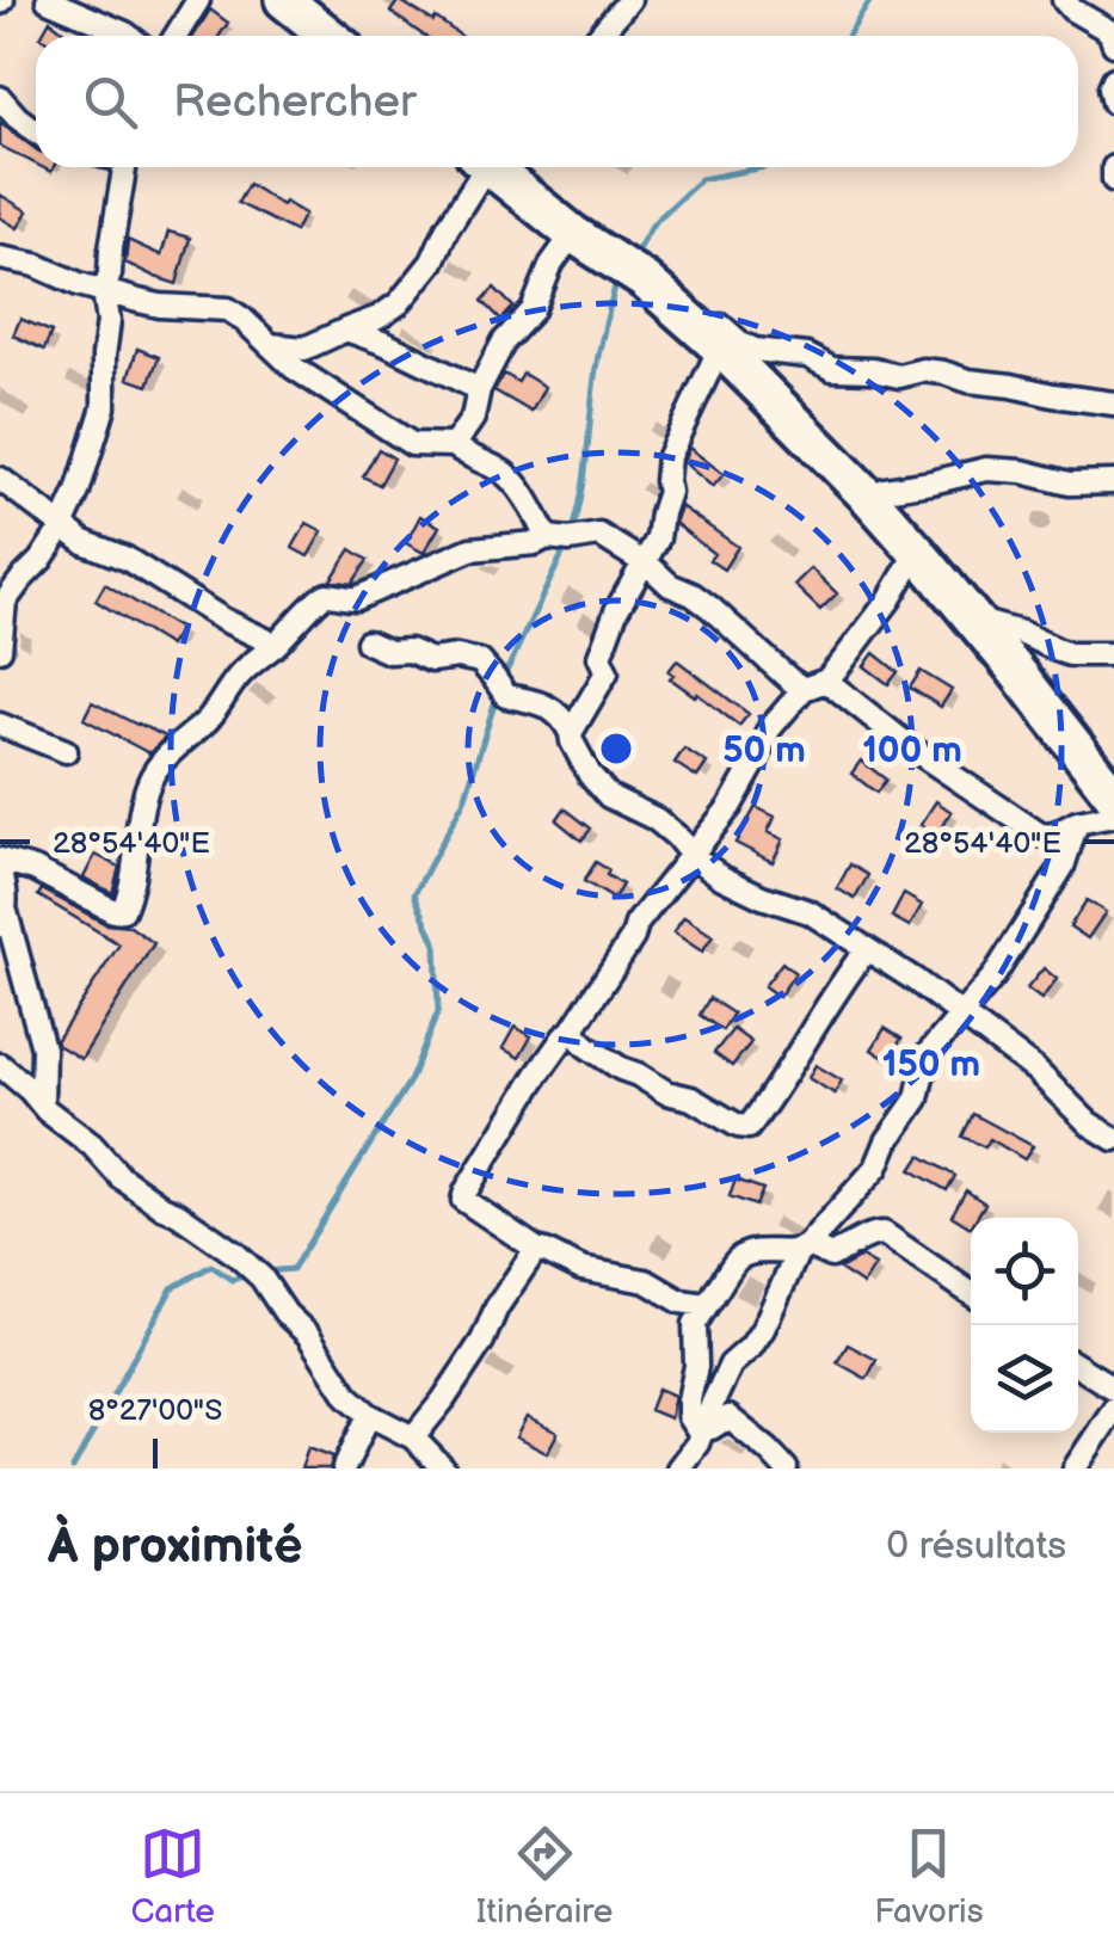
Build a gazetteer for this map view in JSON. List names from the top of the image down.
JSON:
{
  "page": {
    "search": "Rechercher",
    "heading": ["À proximité", "0 résultats"],
    "nav": ["Carte", "Itinéraire", "Favoris"]
  },
  "coordinates": ["28°54'40\"E", "8°27'00\"S"],
  "rings": ["50 m", "100 m", "150 m"]
}
